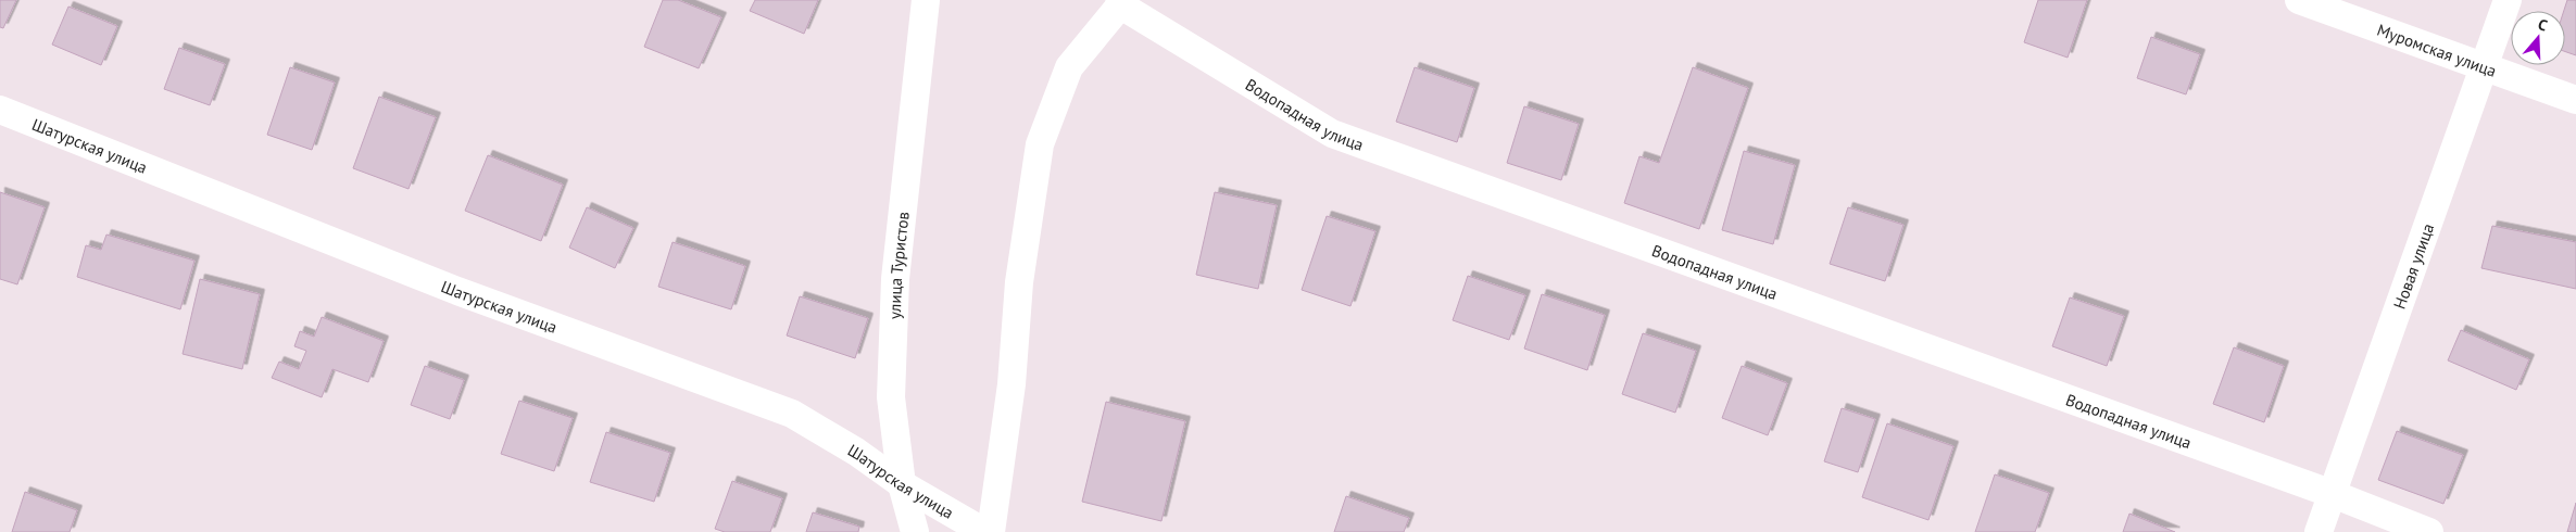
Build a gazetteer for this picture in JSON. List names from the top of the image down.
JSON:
{
  "streets": {
    "street": [
      "Муромская улица",
      "Водопадная улица",
      "Шатурская улица",
      "улица Туристов",
      "Новая улица"
    ]
  },
  "crossings": [
    ["Муромская улица", "Новая улица"],
    ["Водопадная улица", "Новая улица"],
    ["Шатурская улица", "улица Туристов"]
  ],
  "north": "top"
}
